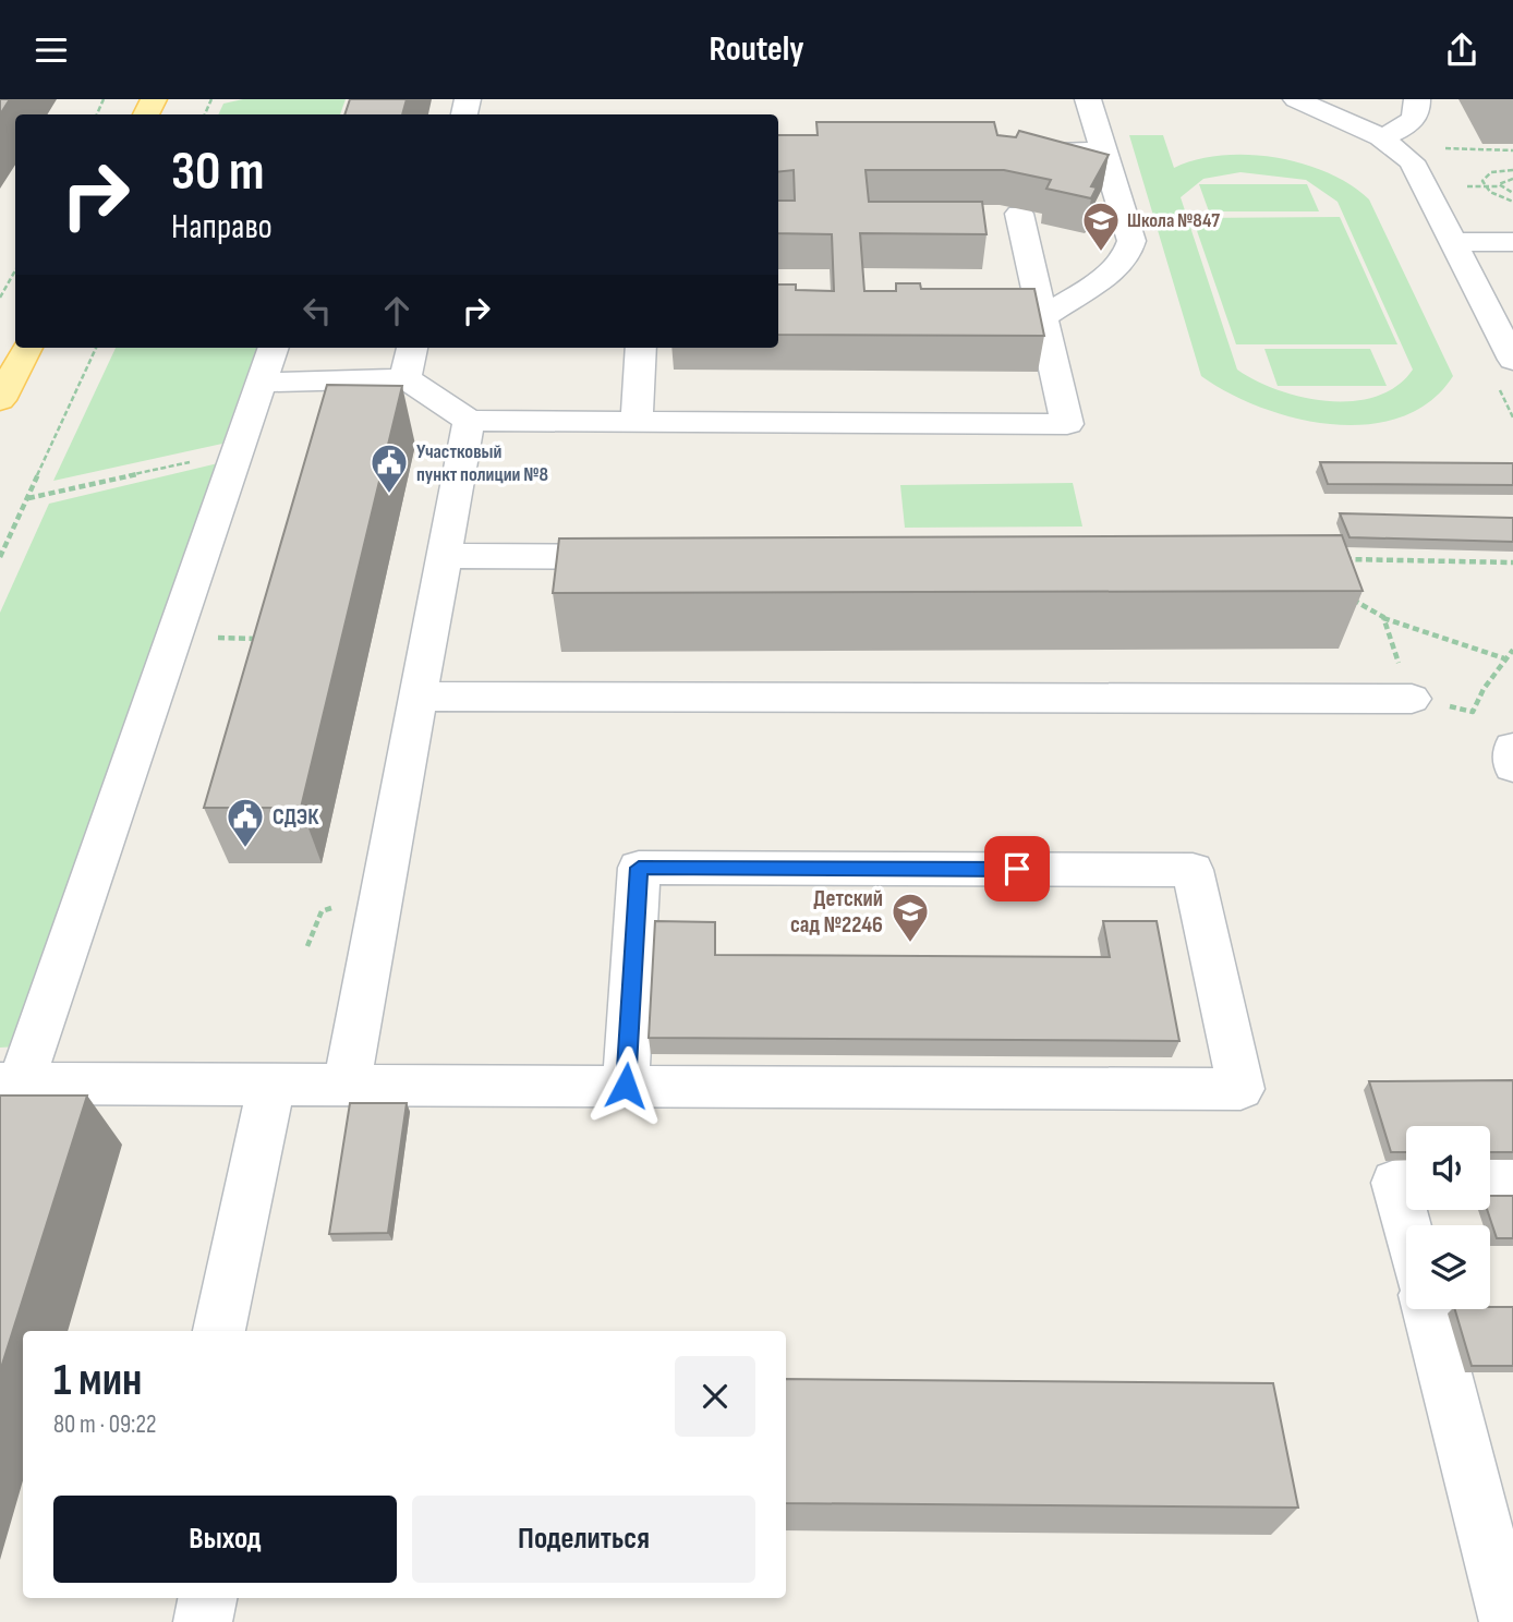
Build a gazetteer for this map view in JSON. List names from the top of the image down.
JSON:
{
  "places": {
    "school or university": ["Школа №847", "Детский сад №2246"],
    "public building": ["Участковый пункт полиции №8", "СДЭК"]
  },
  "page": {
    "header": "Routely",
    "turn": ["30 m", "Направо"],
    "heading": ["1 мин", "80 m · 09:22"],
    "buttons": ["Выход", "Поделиться"]
  }
}
